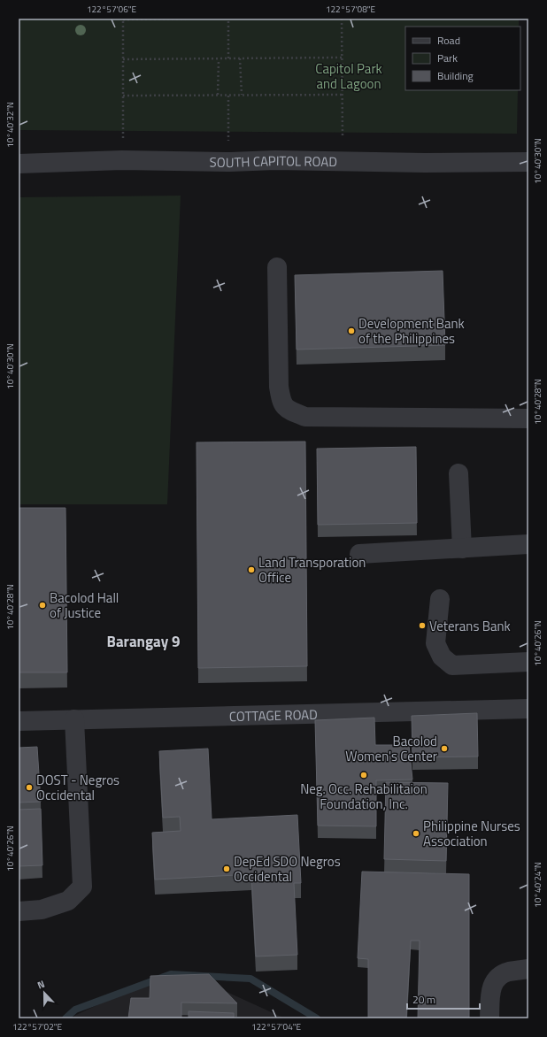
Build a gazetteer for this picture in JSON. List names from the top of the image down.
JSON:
{
  "streets": {
    "street": ["SOUTH CAPITOL ROAD", "COTTAGE ROAD"]
  },
  "districts": ["Barangay 9"],
  "parks": ["Capitol Park and Lagoon"],
  "places": [
    "Development Bank of the Philippines",
    "Land Transporation Office",
    "Bacolod Hall of Justice",
    "Veterans Bank",
    "Bacolod Women's Center",
    "Neg. Occ. Rehabilitaion Foundation, Inc.",
    "DOST - Negros Occidental",
    "Philippine Nurses Association",
    "DepEd SDO Negros Occidental"
  ],
  "legend": ["Road", "Park", "Building"],
  "scale_bar": "20 m",
  "north": "top",
  "coordinates": [
    "122°57'06\"E",
    "122°57'08\"E",
    "10°40'32\"N",
    "10°40'30\"N",
    "10°40'28\"N",
    "10°40'26\"N",
    "10°40'24\"N",
    "122°57'02\"E",
    "122°57'04\"E"
  ]
}
